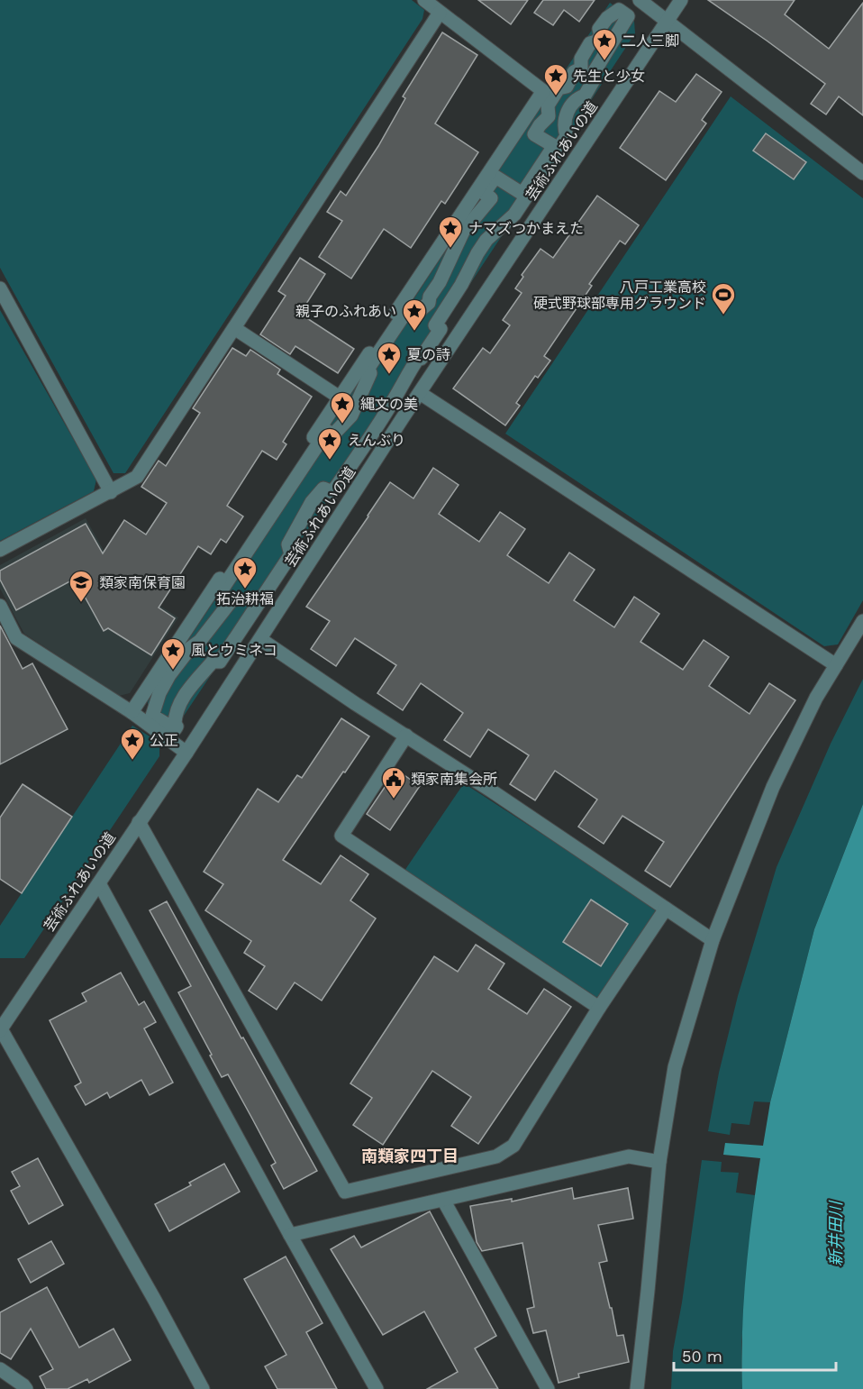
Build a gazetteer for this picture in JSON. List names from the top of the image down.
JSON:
{
  "streets": {
    "street": ["芸術ふれあいの道"]
  },
  "districts": ["南類家四丁目"],
  "water": ["新井田川"],
  "places": {
    "place": [
      "二人三脚",
      "先生と少女",
      "ナマズつかまえた",
      "親子のふれあい",
      "夏の詩",
      "縄文の美",
      "えんぶり",
      "拓治耕福",
      "風とウミネコ",
      "公正"
    ],
    "sports": ["八戸工業高校 硬式野球部専用グラウンド"],
    "school or university": ["類家南保育園"],
    "public building": ["類家南集会所"]
  },
  "scale_bar": "50 m"
}
